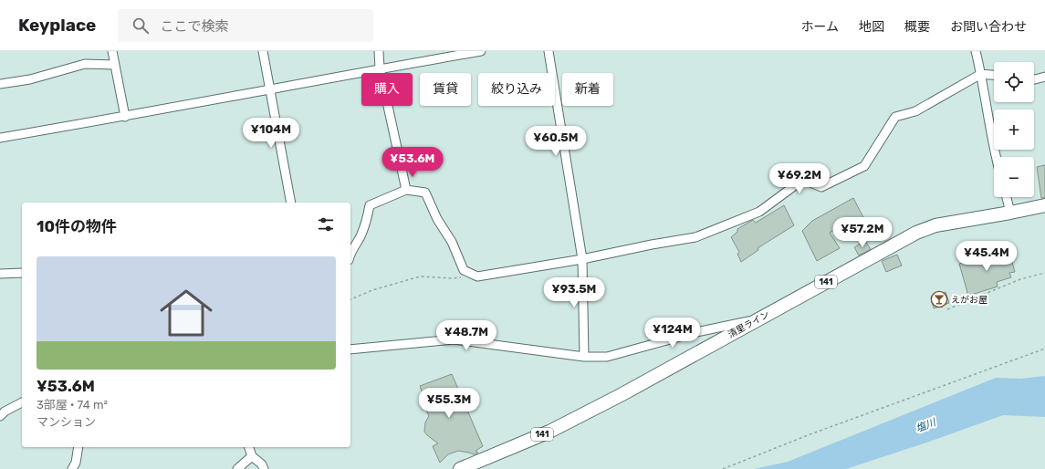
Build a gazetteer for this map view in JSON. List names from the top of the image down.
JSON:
{
  "streets": {
    "highway": ["141", "清里ライン"]
  },
  "water": ["塩川"],
  "places": {
    "bar": ["えがお屋"]
  },
  "page": {
    "header": "Keyplace",
    "search": "ここで検索",
    "nav": [
      "ホーム",
      "地図",
      "概要",
      "お問い合わせ"
    ],
    "map_buttons": ["+", "−"],
    "chip": [
      "購入",
      "賃貸",
      "絞り込み",
      "新着"
    ],
    "price": [
      "¥104M",
      "¥60.5M",
      "¥53.6M",
      "¥69.2M",
      "¥57.2M",
      "¥45.4M",
      "¥93.5M",
      "¥124M",
      "¥48.7M",
      "¥55.3M"
    ],
    "heading": "10件の物件",
    "list": [
      {
        "name": "¥53.6M",
        "note": "3部屋 · 74 m² · マンション"
      }
    ]
  }
}
